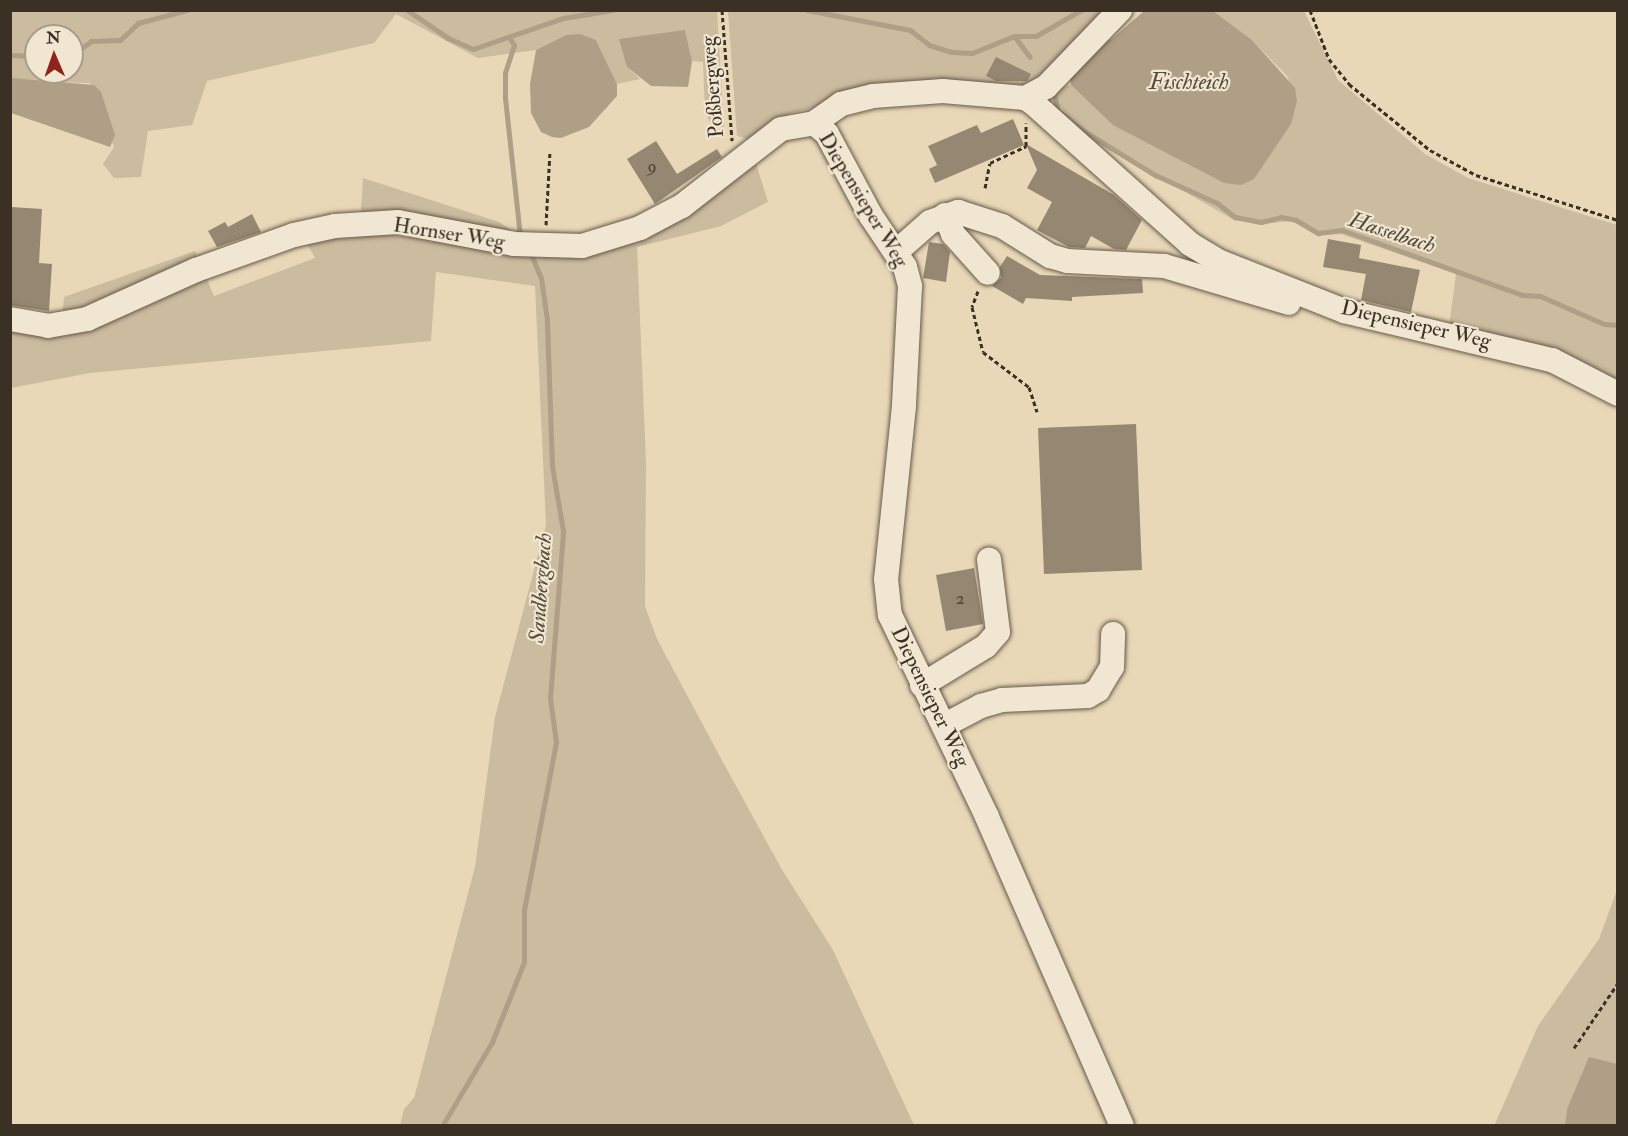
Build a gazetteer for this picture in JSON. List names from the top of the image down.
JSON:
{
  "streets": {
    "street": ["Diepensieper Weg", "Hornser Weg"],
    "path": ["Poßbergweg"]
  },
  "crossings": [
    ["Poßbergweg", "Diepensieper Weg"],
    ["Poßbergweg", "Hornser Weg"],
    ["Diepensieper Weg", "Hornser Weg"]
  ],
  "water": ["Fischteich", "Hasselbach", "Sandbergbach"],
  "house_numbers": ["9", "2"],
  "north": "top"
}
